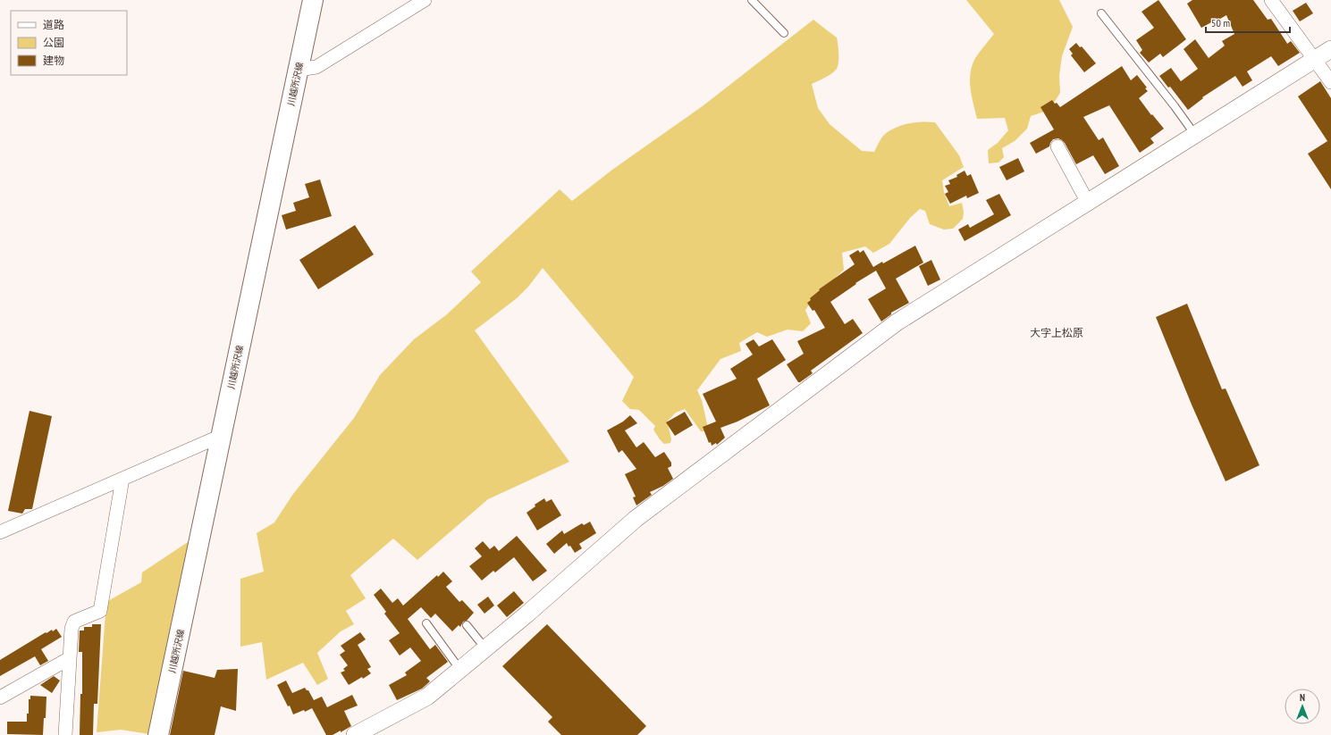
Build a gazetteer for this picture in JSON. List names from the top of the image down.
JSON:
{
  "streets": {
    "main road": ["川越所沢線"]
  },
  "districts": ["大字上松原"],
  "legend": ["道路", "公園", "建物"],
  "scale_bar": "50 m",
  "north": "top"
}
